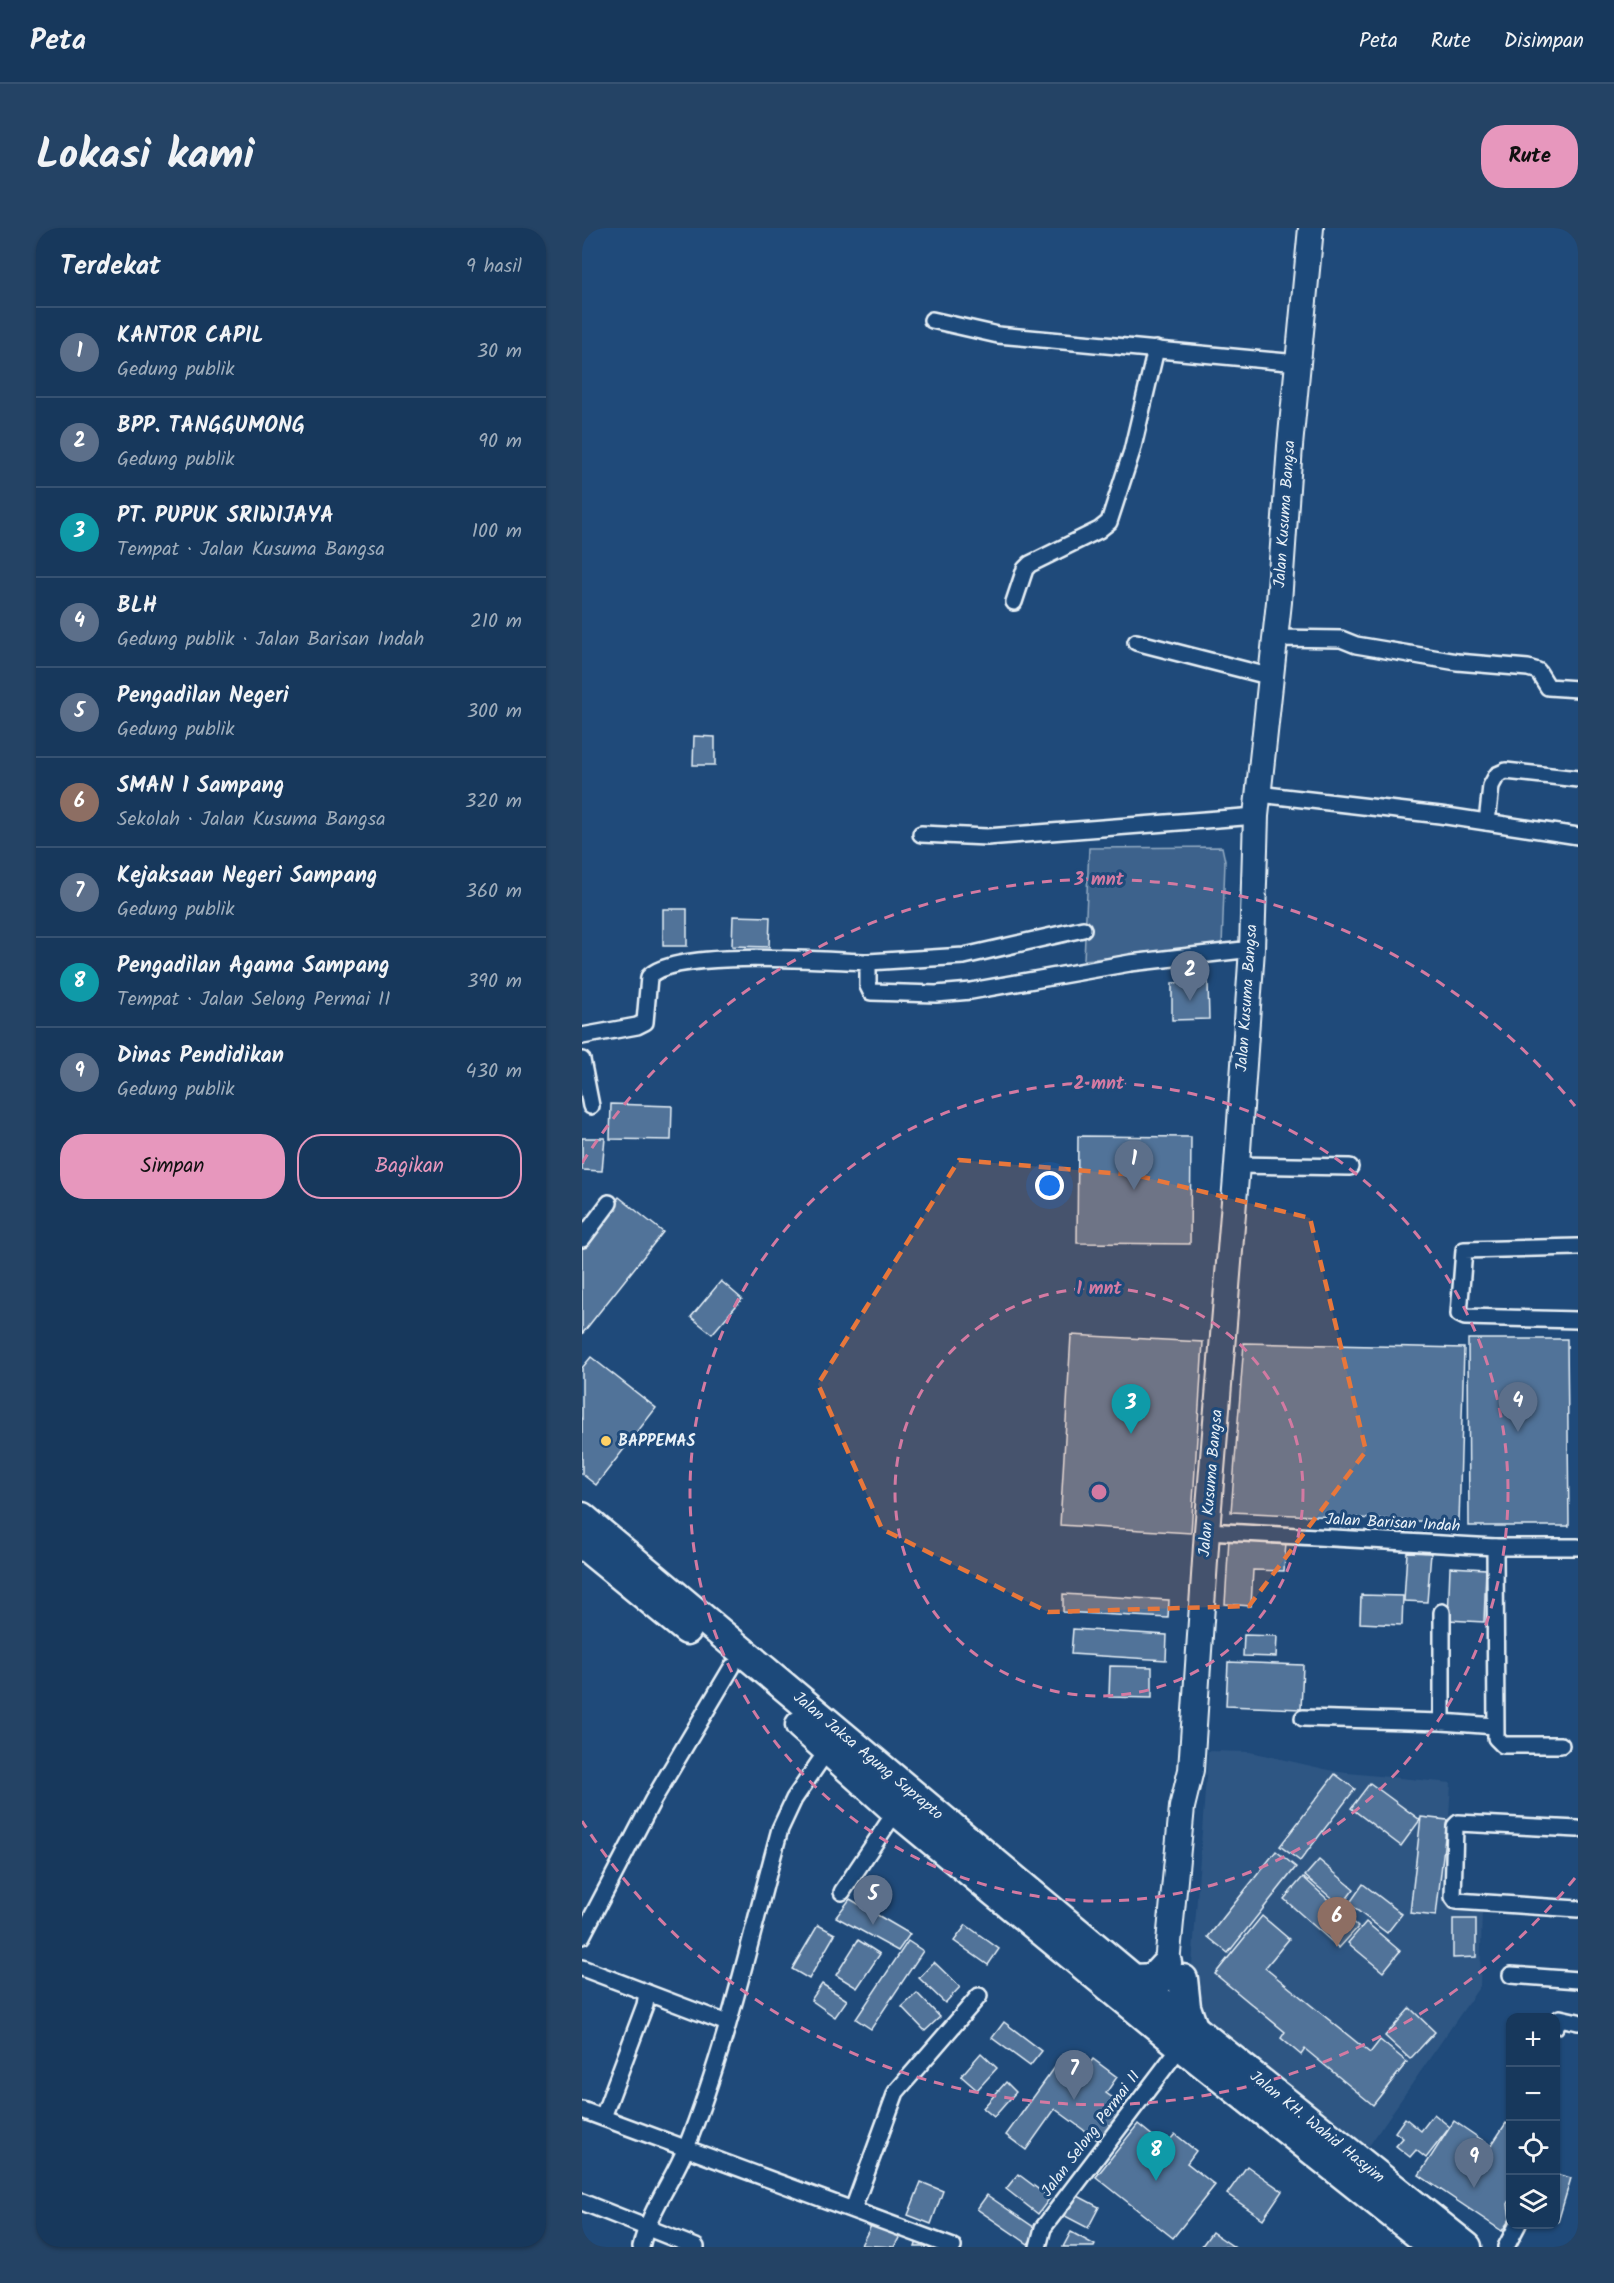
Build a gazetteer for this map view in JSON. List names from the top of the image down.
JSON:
{
  "streets": {
    "highway": ["Jalan Jaksa Agung Suprapto", "Jalan KH. Wahid Hasyim"],
    "main road": ["Jalan Kusuma Bangsa"],
    "street": ["Jalan Barisan Indah", "Jalan Selong Permai II"]
  },
  "crossings": [
    ["Jalan Kusuma Bangsa", "Jalan Barisan Indah"],
    ["Jalan Kusuma Bangsa", "Jalan Jaksa Agung Suprapto"],
    ["Jalan Kusuma Bangsa", "Jalan KH. Wahid Hasyim"],
    ["Jalan Jaksa Agung Suprapto", "Jalan KH. Wahid Hasyim"],
    ["Jalan KH. Wahid Hasyim", "Jalan Selong Permai II"]
  ],
  "places": ["BAPPEMAS"],
  "page": {
    "header": "Peta",
    "nav": ["Peta", "Rute", "Disimpan"],
    "title": "Lokasi kami",
    "buttons": [
      "Rute",
      ["Simpan", "Bagikan"]
    ],
    "heading": ["Terdekat", "9 hasil"],
    "list": [
      {
        "mark": "1",
        "name": "KANTOR CAPIL",
        "note": "Gedung publik",
        "value": "30 m"
      },
      {
        "mark": "2",
        "name": "BPP. TANGGUMONG",
        "note": "Gedung publik",
        "value": "90 m"
      },
      {
        "mark": "3",
        "name": "PT. PUPUK SRIWIJAYA",
        "note": "Tempat · Jalan Kusuma Bangsa",
        "value": "100 m"
      },
      {
        "mark": "4",
        "name": "BLH",
        "note": "Gedung publik · Jalan Barisan Indah",
        "value": "210 m"
      },
      {
        "mark": "5",
        "name": "Pengadilan Negeri",
        "note": "Gedung publik",
        "value": "300 m"
      },
      {
        "mark": "6",
        "name": "SMAN 1 Sampang",
        "note": "Sekolah · Jalan Kusuma Bangsa",
        "value": "320 m"
      },
      {
        "mark": "7",
        "name": "Kejaksaan Negeri Sampang",
        "note": "Gedung publik",
        "value": "360 m"
      },
      {
        "mark": "8",
        "name": "Pengadilan Agama Sampang",
        "note": "Tempat · Jalan Selong Permai II",
        "value": "390 m"
      },
      {
        "mark": "9",
        "name": "Dinas Pendidikan",
        "note": "Gedung publik",
        "value": "430 m"
      }
    ],
    "pins": [
      "2",
      "1",
      "4",
      "3",
      "5",
      "6",
      "7",
      "8",
      "9"
    ],
    "map_buttons": ["+", "−"]
  },
  "rings": ["3 mnt", "2 mnt", "1 mnt"]
}
